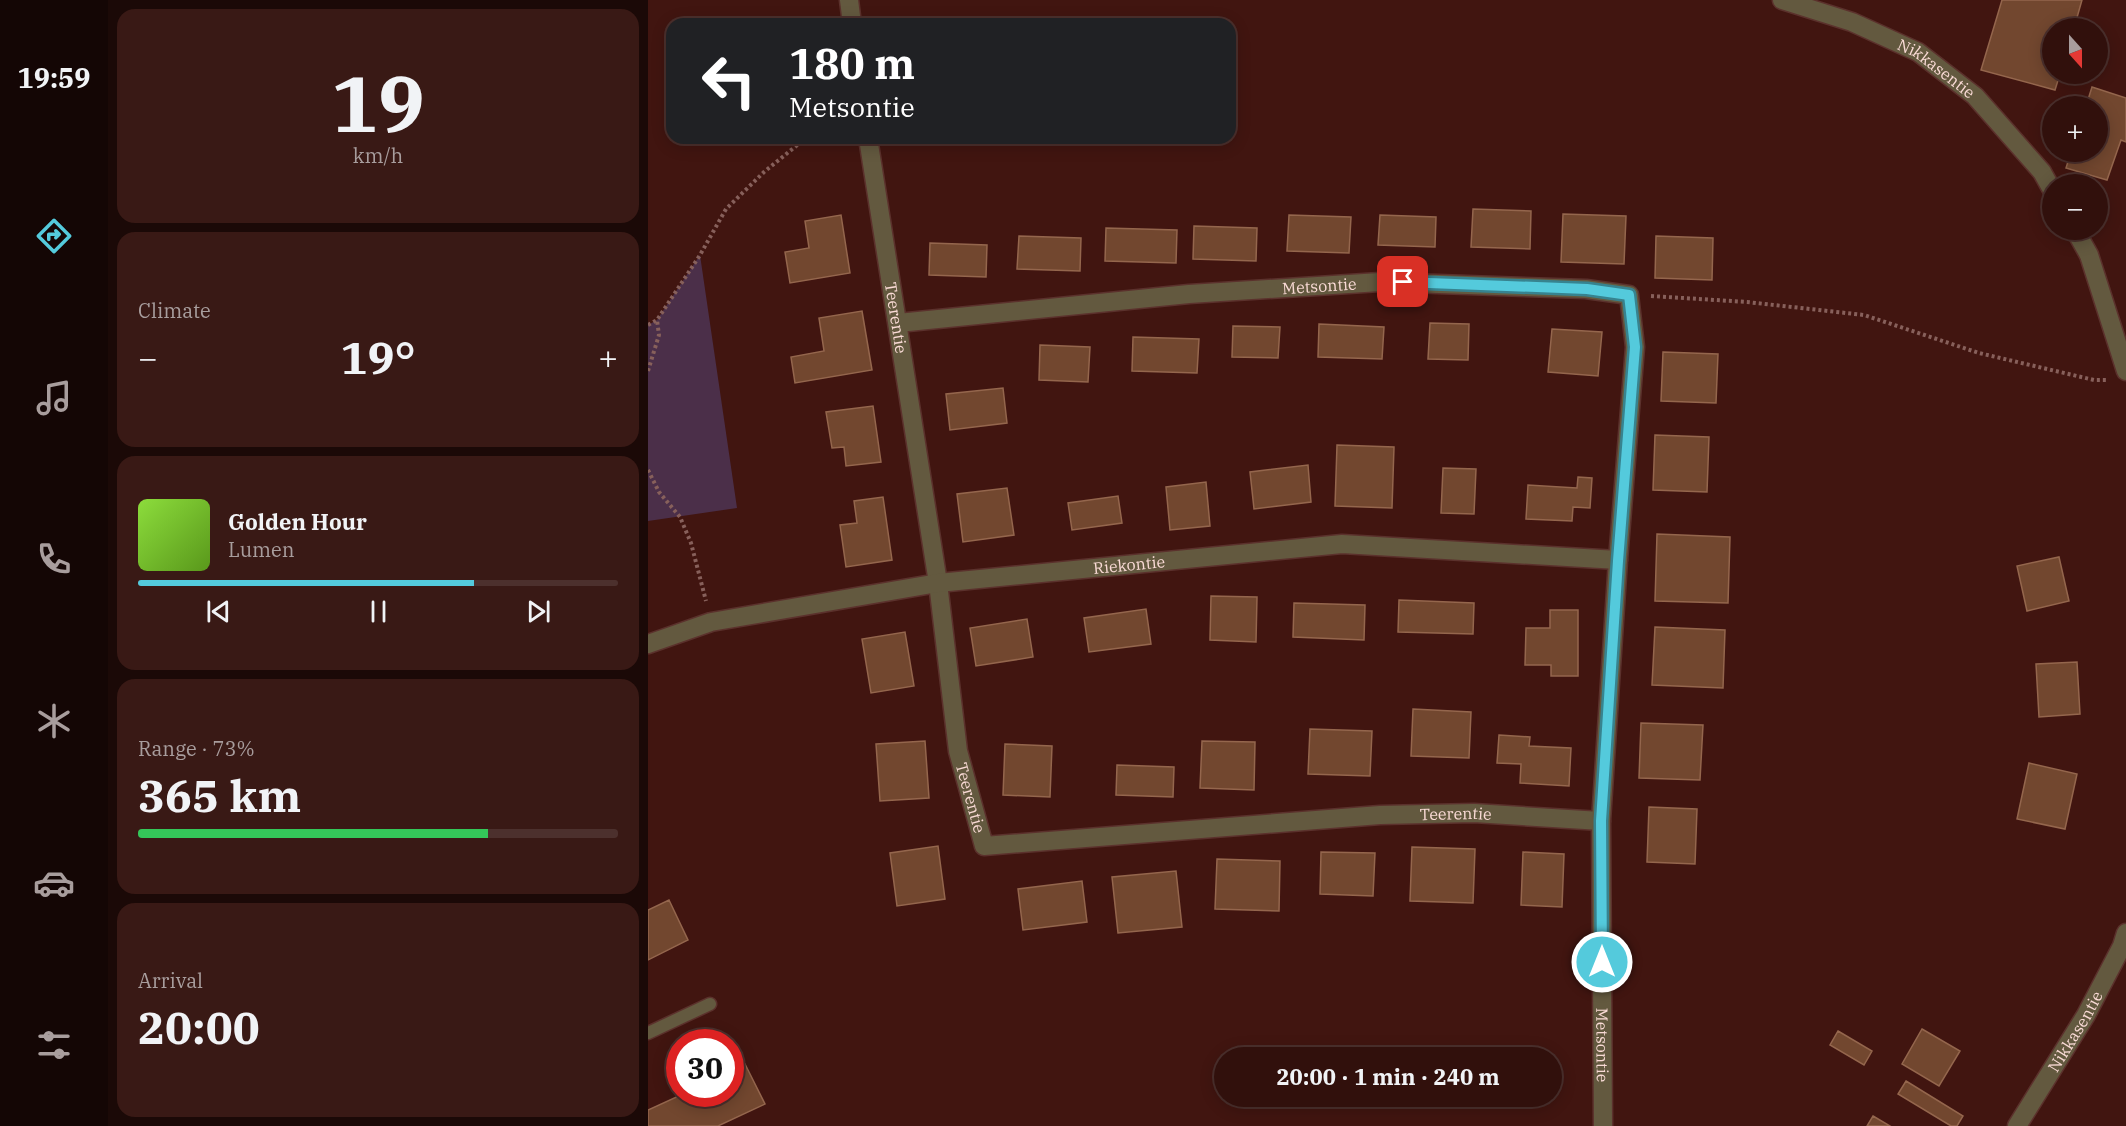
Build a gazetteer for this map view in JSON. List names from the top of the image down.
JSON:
{
  "streets": {
    "street": [
      "Nikkasentie",
      "Metsontie",
      "Teerentie",
      "Riekontie"
    ]
  },
  "crossings": [
    ["Metsontie", "Teerentie"],
    ["Metsontie", "Riekontie"],
    ["Teerentie", "Riekontie"]
  ],
  "north": "bottom",
  "page": {
    "tabs": "19:59",
    "tile": [
      ["19", "km/h"],
      "Climate",
      ["Range · 73%", "365 km"],
      ["Arrival", "20:00"]
    ],
    "map_buttons": ["+", "−"],
    "turn": ["180 m", "Metsontie"],
    "heat": ["−", "19°", "+"],
    "song": ["Golden Hour", "Lumen"],
    "limit": "30",
    "trip": "20:00 · 1 min · 240 m"
  }
}
